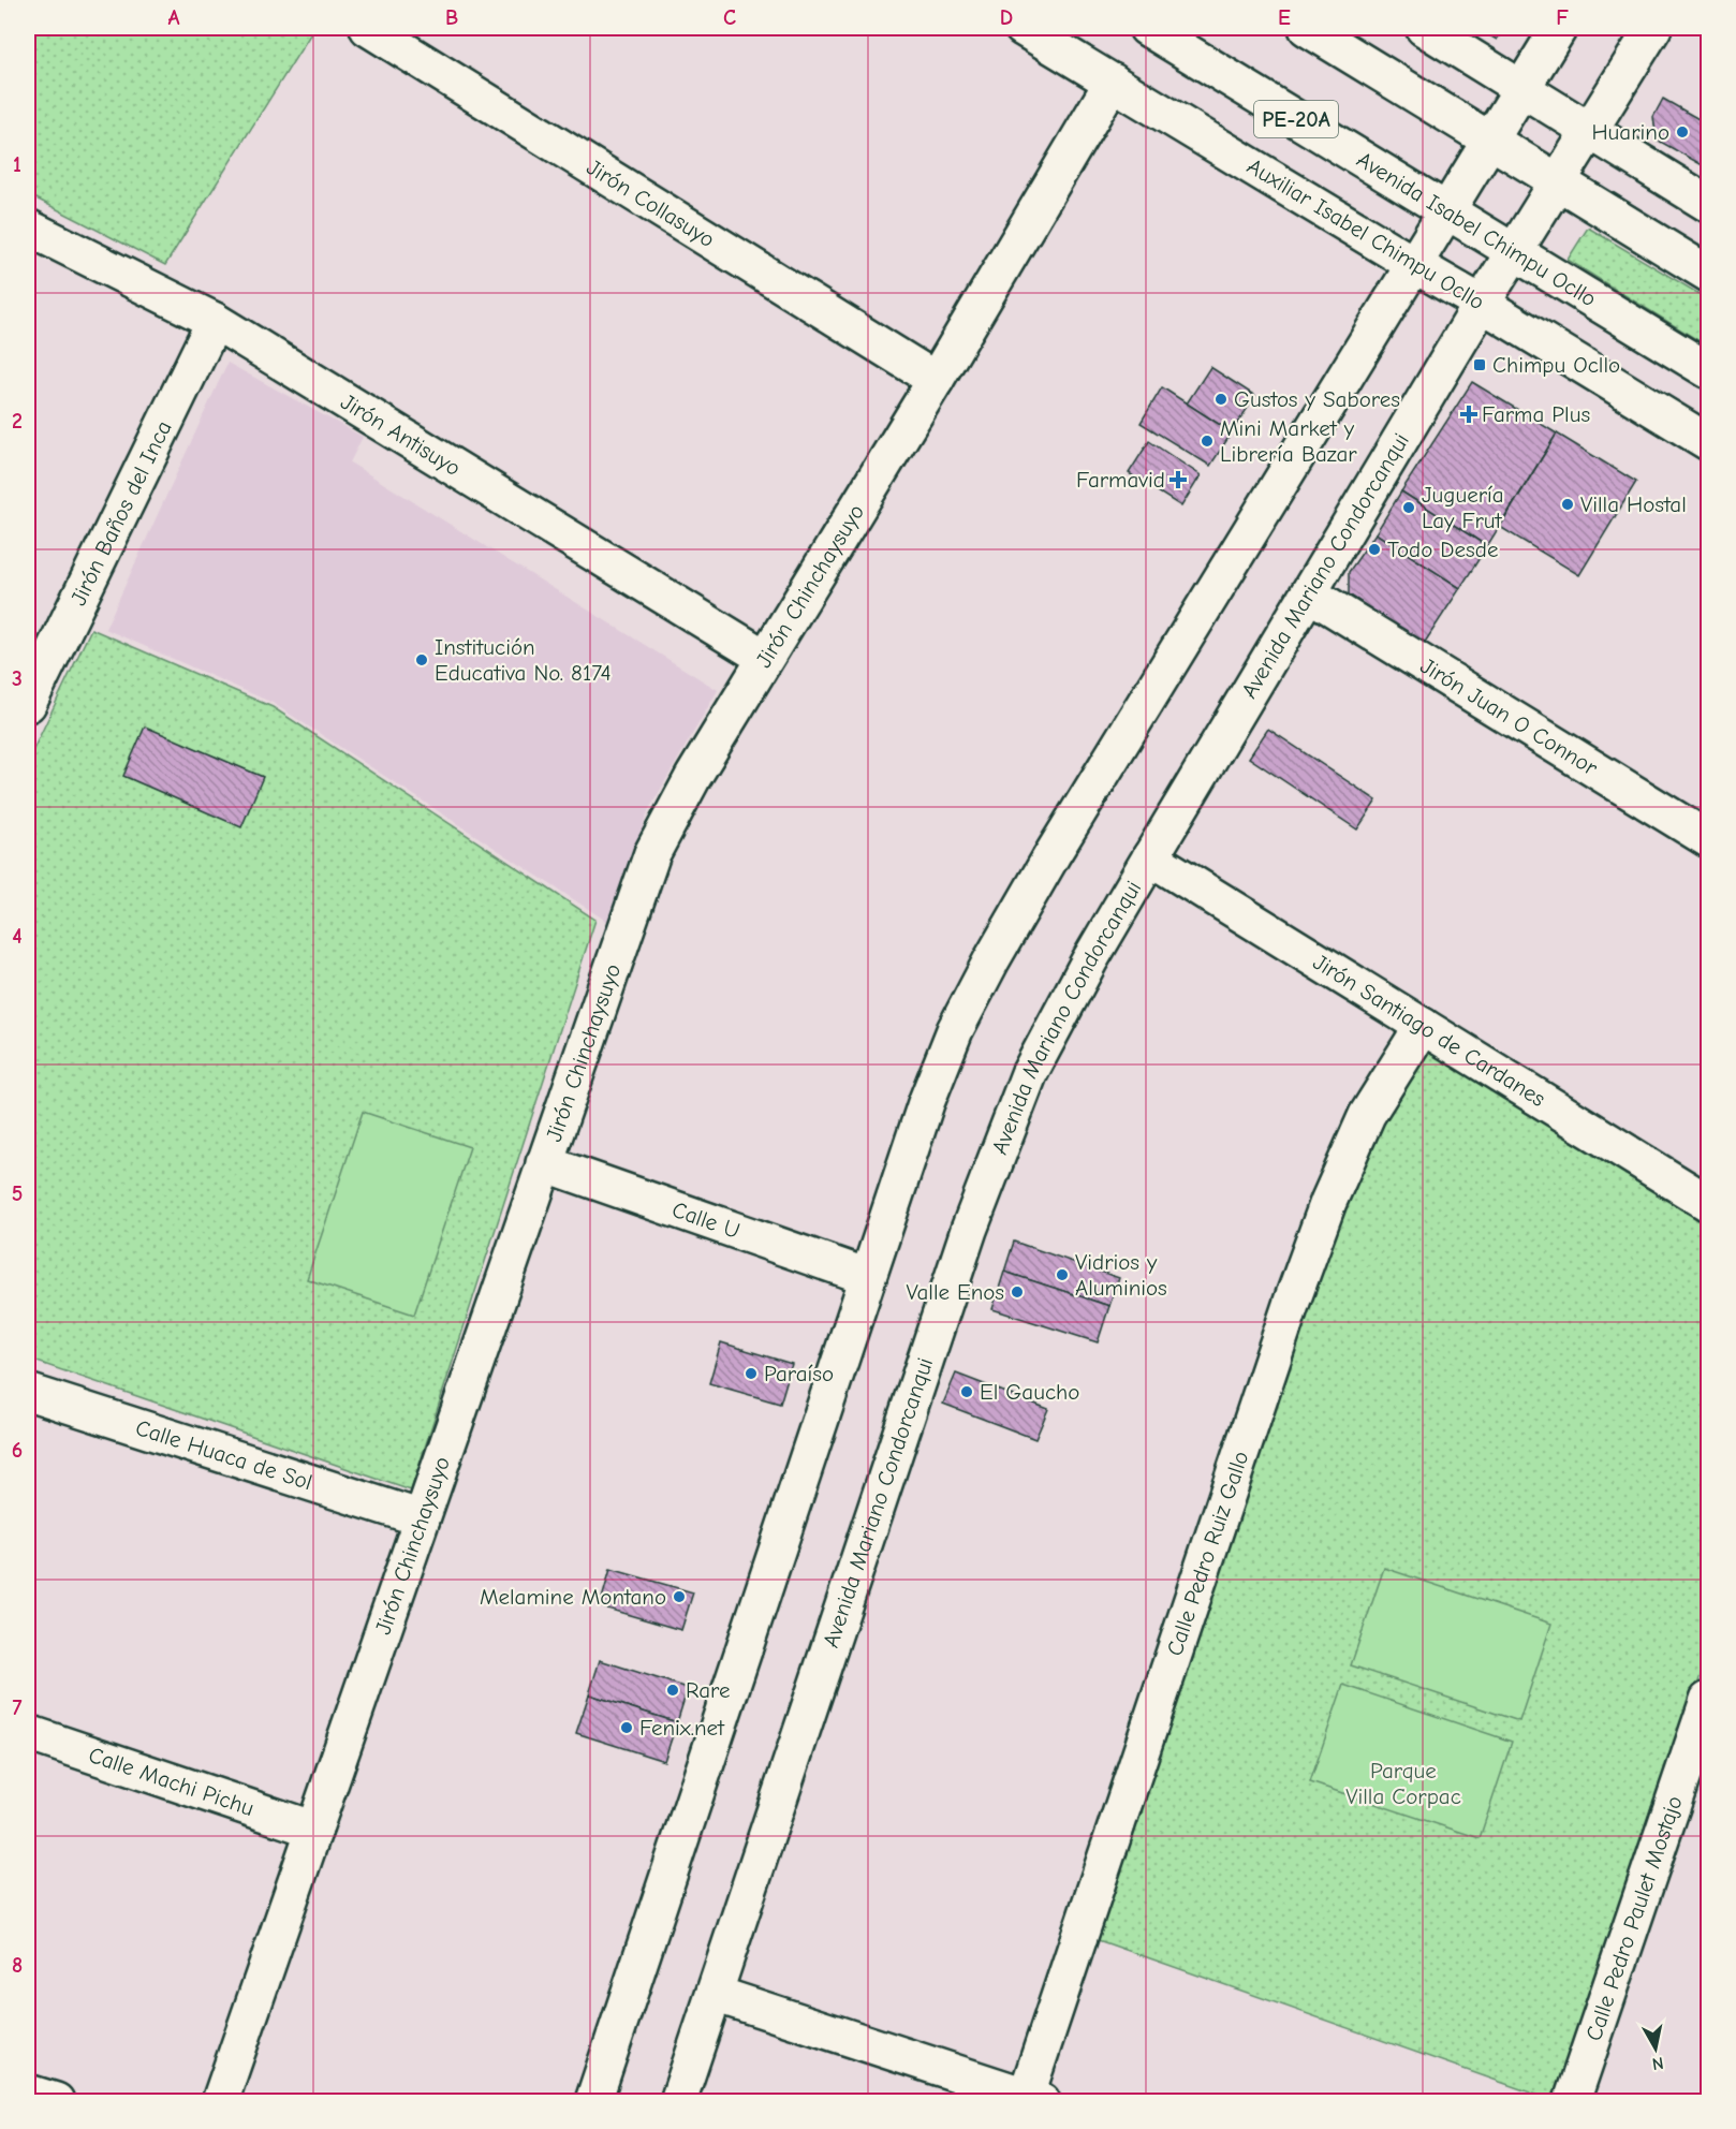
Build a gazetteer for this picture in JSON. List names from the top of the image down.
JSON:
{
  "streets": {
    "street": [
      "PE-20A",
      "Jirón Collasuyo",
      "Avenida Isabel Chimpu Ocllo",
      "Auxiliar Isabel Chimpu Ocllo",
      "Jirón Antisuyo",
      "Jirón Baños del Inca",
      "Avenida Mariano Condorcanqui",
      "Jirón Chinchaysuyo",
      "Jirón Juan O Connor",
      "Jirón Santiago de Cardanes",
      "Calle U",
      "Calle Huaca de Sol",
      "Calle Pedro Ruiz Gallo",
      "Calle Machi Pichu",
      "Calle Pedro Paulet Mostajo"
    ]
  },
  "crossings": [
    ["Jirón Collasuyo", "Jirón Chinchaysuyo"],
    ["Avenida Isabel Chimpu Ocllo", "Avenida Mariano Condorcanqui"],
    ["Auxiliar Isabel Chimpu Ocllo", "Avenida Mariano Condorcanqui"],
    ["Auxiliar Isabel Chimpu Ocllo", "Jirón Chinchaysuyo"],
    ["Jirón Antisuyo", "Jirón Baños del Inca"],
    ["Jirón Antisuyo", "Jirón Chinchaysuyo"],
    ["Avenida Mariano Condorcanqui", "Jirón Juan O Connor"],
    ["Avenida Mariano Condorcanqui", "Jirón Santiago de Cardanes"],
    ["Jirón Chinchaysuyo", "Calle U"],
    ["Jirón Chinchaysuyo", "Calle Huaca de Sol"],
    ["Jirón Chinchaysuyo", "Calle Machi Pichu"],
    ["Jirón Santiago de Cardanes", "Calle Pedro Ruiz Gallo"]
  ],
  "parks": ["Parque Villa Corpac"],
  "places": {
    "other": [
      "Huarino",
      "Gustos y Sabores",
      "Mini Market y Librería Bazar",
      "Villa Hostal",
      "Juguería Lay Frut",
      "Todo Desde",
      "Institución Educativa No. 8174",
      "Vidrios y Aluminios",
      "Valle Enos",
      "Paraíso",
      "El Gaucho",
      "Melamine Montano",
      "Rare",
      "Fenix.net"
    ],
    "transit": ["Chimpu Ocllo"],
    "health": ["Farma Plus", "Farmavid"]
  },
  "north": "bottom",
  "grid": {
    "columns": [
      "A",
      "B",
      "C",
      "D",
      "E",
      "F"
    ],
    "rows": [
      "1",
      "2",
      "3",
      "4",
      "5",
      "6",
      "7",
      "8"
    ]
  }
}
